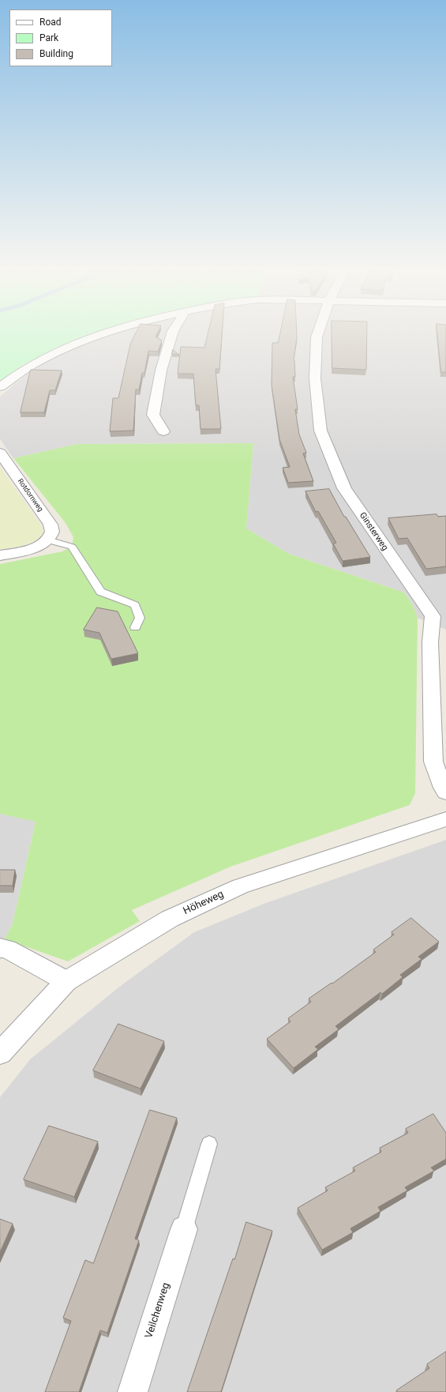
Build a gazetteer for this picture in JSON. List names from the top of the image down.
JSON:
{
  "streets": {
    "street": [
      "Rotdornweg",
      "Ginsterweg",
      "Höheweg",
      "Veilchenweg"
    ]
  },
  "legend": ["Road", "Park", "Building"]
}
